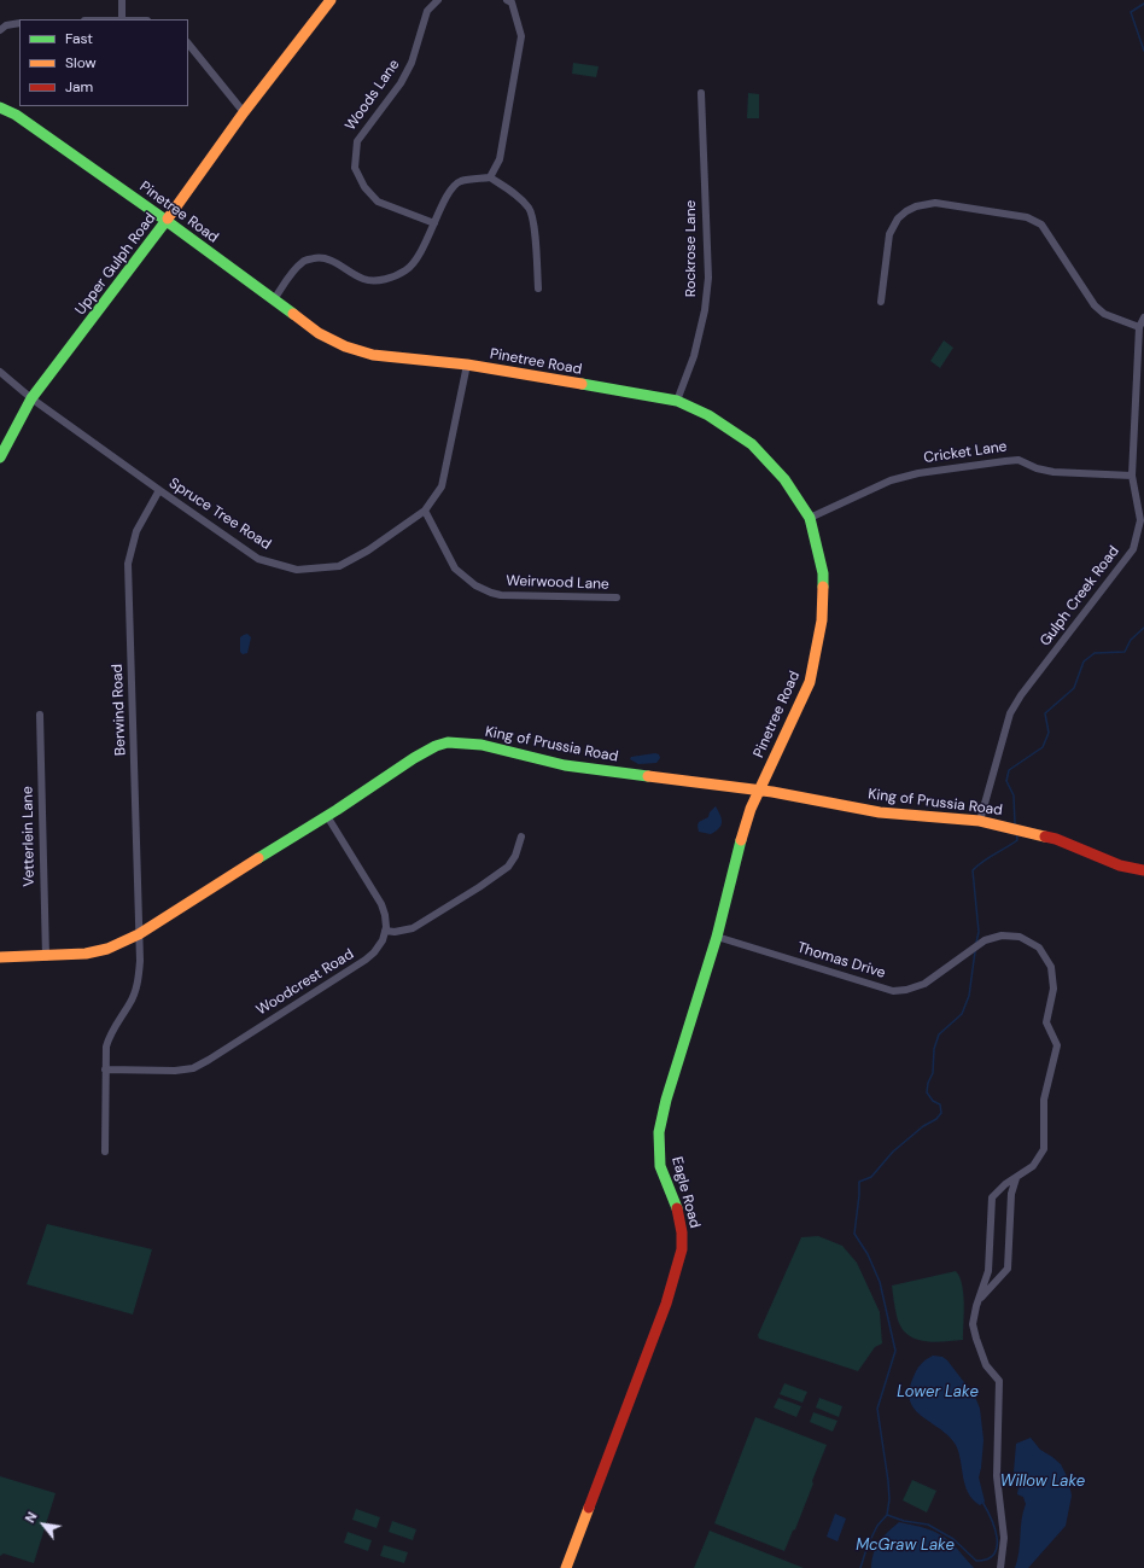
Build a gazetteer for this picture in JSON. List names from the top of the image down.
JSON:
{
  "streets": {
    "street": [
      "Woods Lane",
      "Pinetree Road",
      "Rockrose Lane",
      "Upper Gulph Road",
      "Cricket Lane",
      "Spruce Tree Road",
      "Weirwood Lane",
      "Gulph Creek Road",
      "Berwind Road",
      "King of Prussia Road",
      "Vetterlein Lane",
      "Thomas Drive",
      "Woodcrest Road",
      "Eagle Road"
    ]
  },
  "crossings": [
    ["Pinetree Road", "Rockrose Lane"],
    ["Pinetree Road", "Upper Gulph Road"],
    ["Pinetree Road", "Cricket Lane"],
    ["Pinetree Road", "Spruce Tree Road"],
    ["Pinetree Road", "King of Prussia Road"],
    ["Pinetree Road", "Eagle Road"],
    ["Upper Gulph Road", "Spruce Tree Road"],
    ["Cricket Lane", "Gulph Creek Road"],
    ["Spruce Tree Road", "Weirwood Lane"],
    ["Spruce Tree Road", "Berwind Road"],
    ["Gulph Creek Road", "King of Prussia Road"],
    ["Berwind Road", "King of Prussia Road"],
    ["Berwind Road", "Woodcrest Road"],
    ["King of Prussia Road", "Vetterlein Lane"],
    ["King of Prussia Road", "Eagle Road"],
    ["Thomas Drive", "Eagle Road"]
  ],
  "water": ["Lower Lake", "Willow Lake", "McGraw Lake"],
  "legend": ["Fast", "Slow", "Jam"],
  "north": "top left"
}
